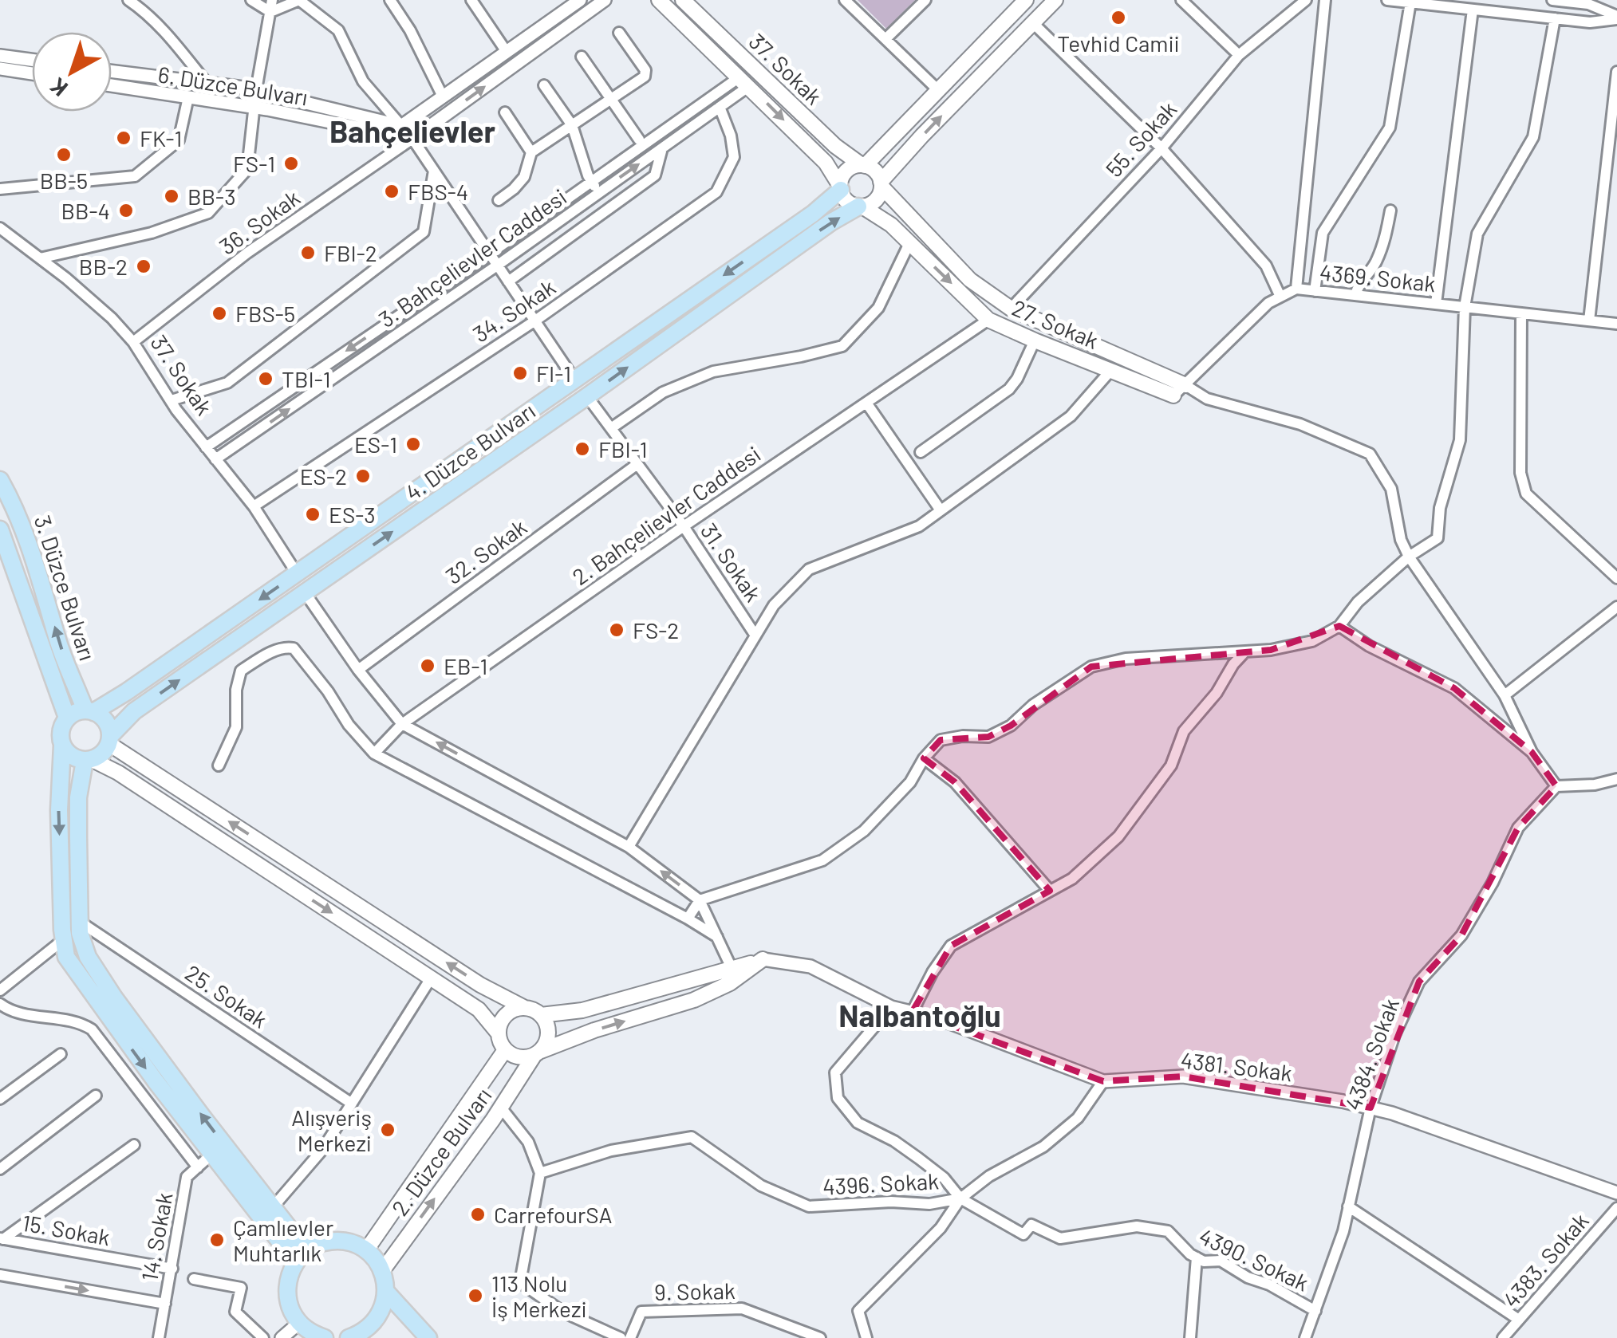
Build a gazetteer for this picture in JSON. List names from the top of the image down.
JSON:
{
  "streets": {
    "main road": [
      "37. Sokak",
      "27. Sokak",
      "4. Düzce Bulvarı",
      "3. Düzce Bulvarı",
      "2. Düzce Bulvarı"
    ],
    "street": [
      "6. Düzce Bulvarı",
      "55. Sokak",
      "36. Sokak",
      "3. Bahçelievler Caddesi",
      "4369. Sokak",
      "34. Sokak",
      "2. Bahçelievler Caddesi",
      "32. Sokak",
      "31. Sokak",
      "25. Sokak",
      "4384. Sokak",
      "4381. Sokak",
      "4396. Sokak",
      "15. Sokak",
      "14. Sokak",
      "4390. Sokak",
      "4383. Sokak",
      "9. Sokak"
    ]
  },
  "crossings": [
    ["37. Sokak", "36. Sokak"],
    ["37. Sokak", "3. Bahçelievler Caddesi"],
    ["37. Sokak", "34. Sokak"],
    ["37. Sokak", "27. Sokak"],
    ["37. Sokak", "4. Düzce Bulvarı"],
    ["6. Düzce Bulvarı", "36. Sokak"],
    ["3. Bahçelievler Caddesi", "34. Sokak"],
    ["4369. Sokak", "27. Sokak"],
    ["27. Sokak", "4. Düzce Bulvarı"],
    ["27. Sokak", "2. Bahçelievler Caddesi"],
    ["4. Düzce Bulvarı", "31. Sokak"],
    ["4. Düzce Bulvarı", "3. Düzce Bulvarı"],
    ["2. Bahçelievler Caddesi", "31. Sokak"],
    ["32. Sokak", "31. Sokak"],
    ["4384. Sokak", "4381. Sokak"],
    ["4384. Sokak", "4390. Sokak"],
    ["4396. Sokak", "4390. Sokak"],
    ["15. Sokak", "14. Sokak"]
  ],
  "districts": ["Bahçelievler", "Nalbantoğlu"],
  "places": [
    "Tevhid Camii",
    "FK-1",
    "BB-5",
    "FS-1",
    "FBS-4",
    "BB-3",
    "BB-4",
    "FBI-2",
    "BB-2",
    "FBS-5",
    "FI-1",
    "TBI-1",
    "ES-1",
    "FBI-1",
    "ES-2",
    "ES-3",
    "FS-2",
    "EB-1",
    "Alışveriş Merkezi",
    "CarrefourSA",
    "Çamlıevler Muhtarlık",
    "113 Nolu İş Merkezi"
  ],
  "north": "bottom left"
}
